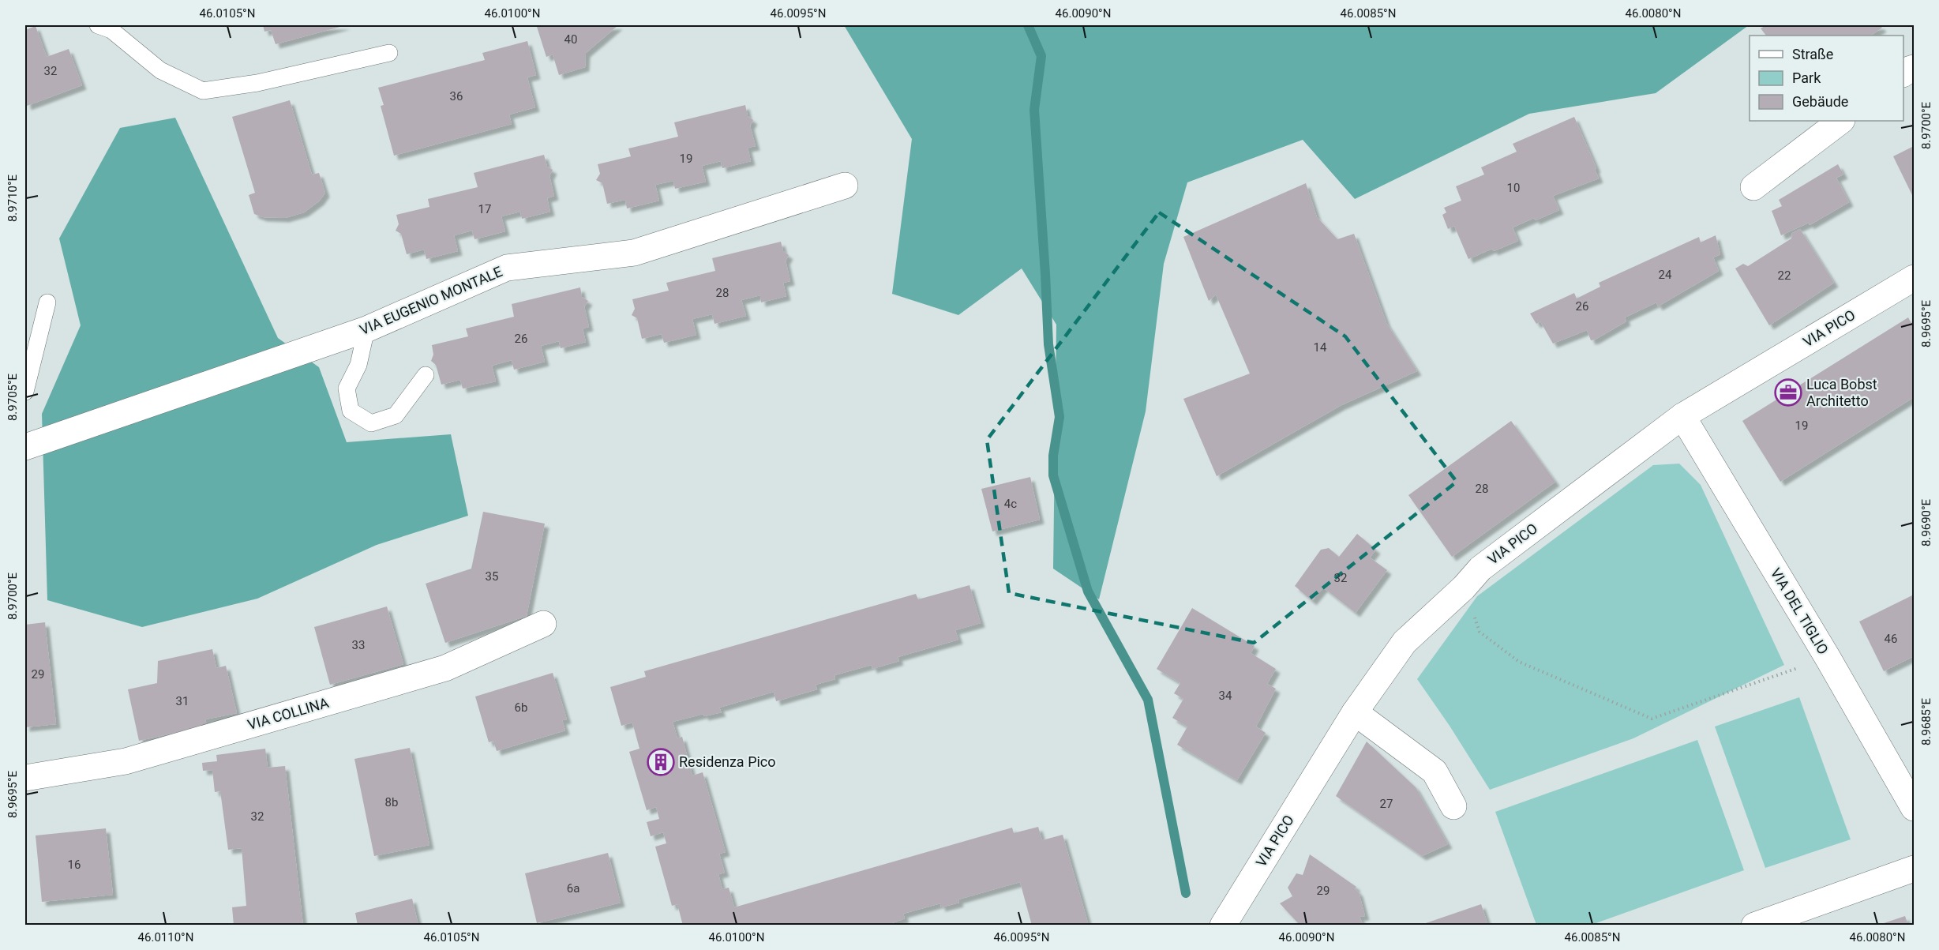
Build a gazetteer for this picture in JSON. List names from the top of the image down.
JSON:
{
  "streets": {
    "street": [
      "VIA EUGENIO MONTALE",
      "VIA PICO",
      "VIA DEL TIGLIO",
      "VIA COLLINA"
    ]
  },
  "crossings": [
    ["VIA PICO", "VIA DEL TIGLIO"]
  ],
  "places": {
    "office": ["Luca Bobst Architetto"],
    "building": ["Residenza Pico"]
  },
  "house_numbers": [
    "40",
    "32",
    "36",
    "19",
    "10",
    "17",
    "24",
    "22",
    "28",
    "26",
    "26",
    "14",
    "19",
    "28",
    "4c",
    "35",
    "32",
    "46",
    "33",
    "29",
    "34",
    "31",
    "6b",
    "8b",
    "27",
    "32",
    "16",
    "6a",
    "29"
  ],
  "legend": ["Straße", "Park", "Gebäude"],
  "coordinates": [
    "46.0105°N",
    "46.0100°N",
    "46.0095°N",
    "46.0090°N",
    "46.0085°N",
    "46.0080°N",
    "8.9700°E",
    "8.9710°E",
    "8.9695°E",
    "8.9705°E",
    "8.9690°E",
    "8.9685°E",
    "46.0110°N"
  ]
}
